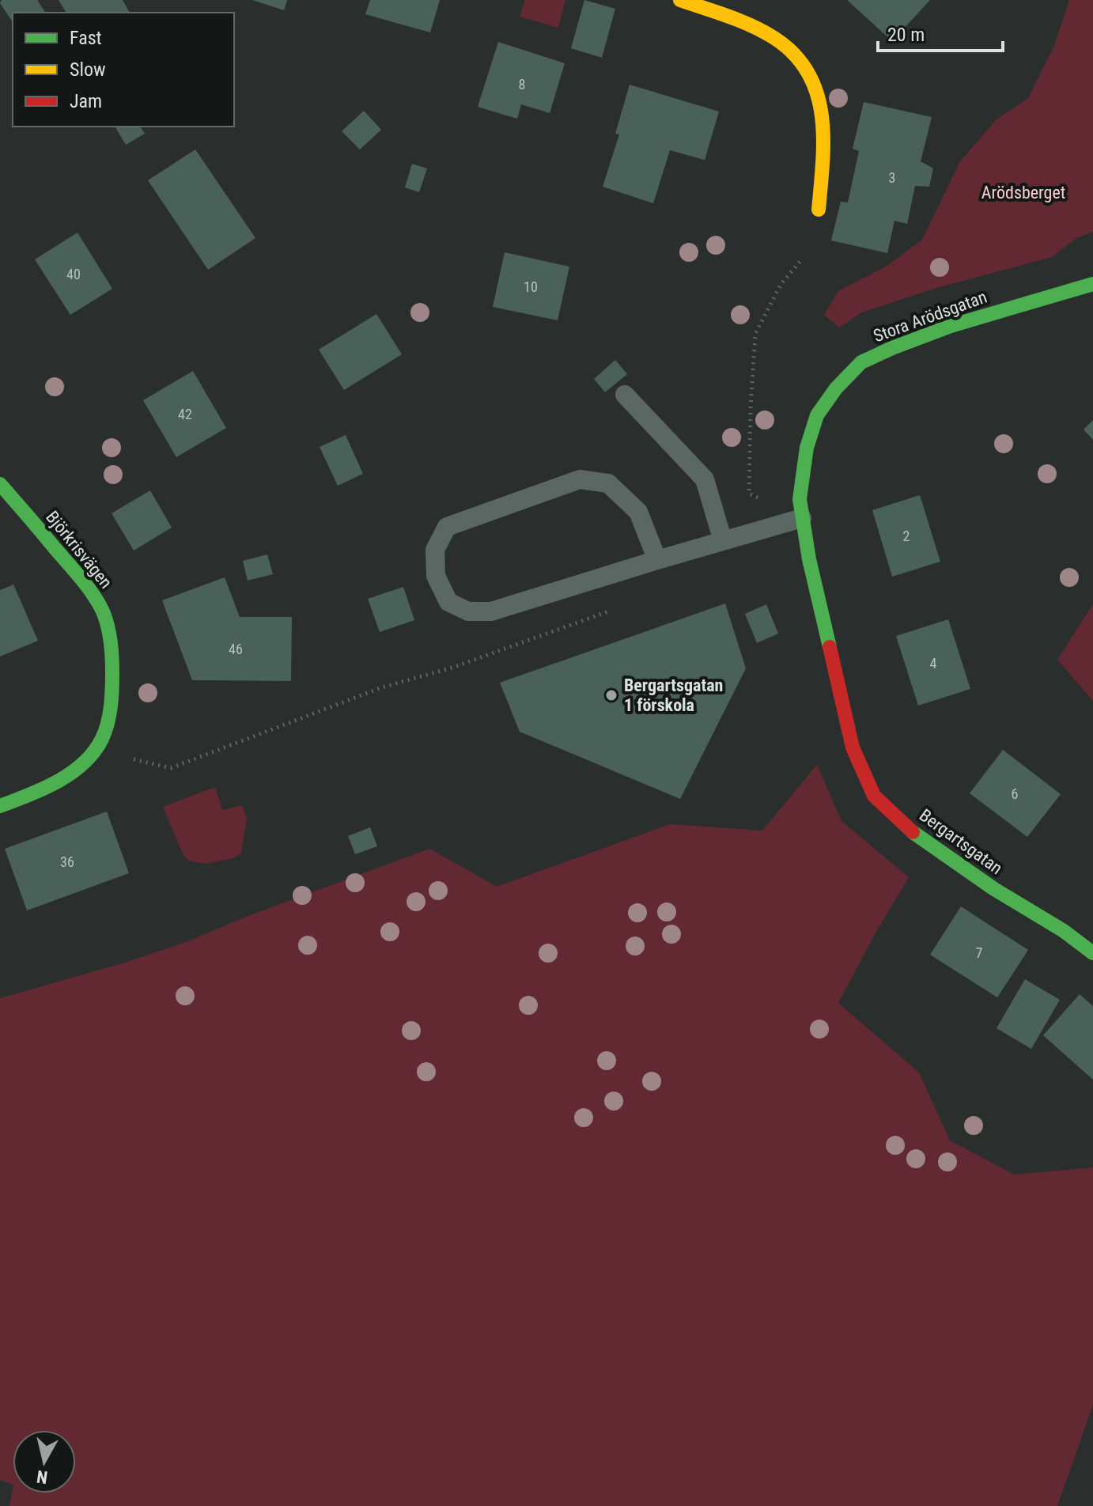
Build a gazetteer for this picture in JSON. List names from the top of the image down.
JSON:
{
  "streets": {
    "street": ["Stora Arödsgatan", "Björkrisvägen", "Bergartsgatan"]
  },
  "crossings": [
    ["Stora Arödsgatan", "Bergartsgatan"]
  ],
  "parks": ["Arödsberget"],
  "places": ["Bergartsgatan 1 förskola"],
  "house_numbers": [
    "8",
    "3",
    "40",
    "10",
    "42",
    "2",
    "46",
    "4",
    "6",
    "36",
    "7"
  ],
  "legend": ["Fast", "Slow", "Jam"],
  "scale_bar": "20 m",
  "north": "bottom"
}
